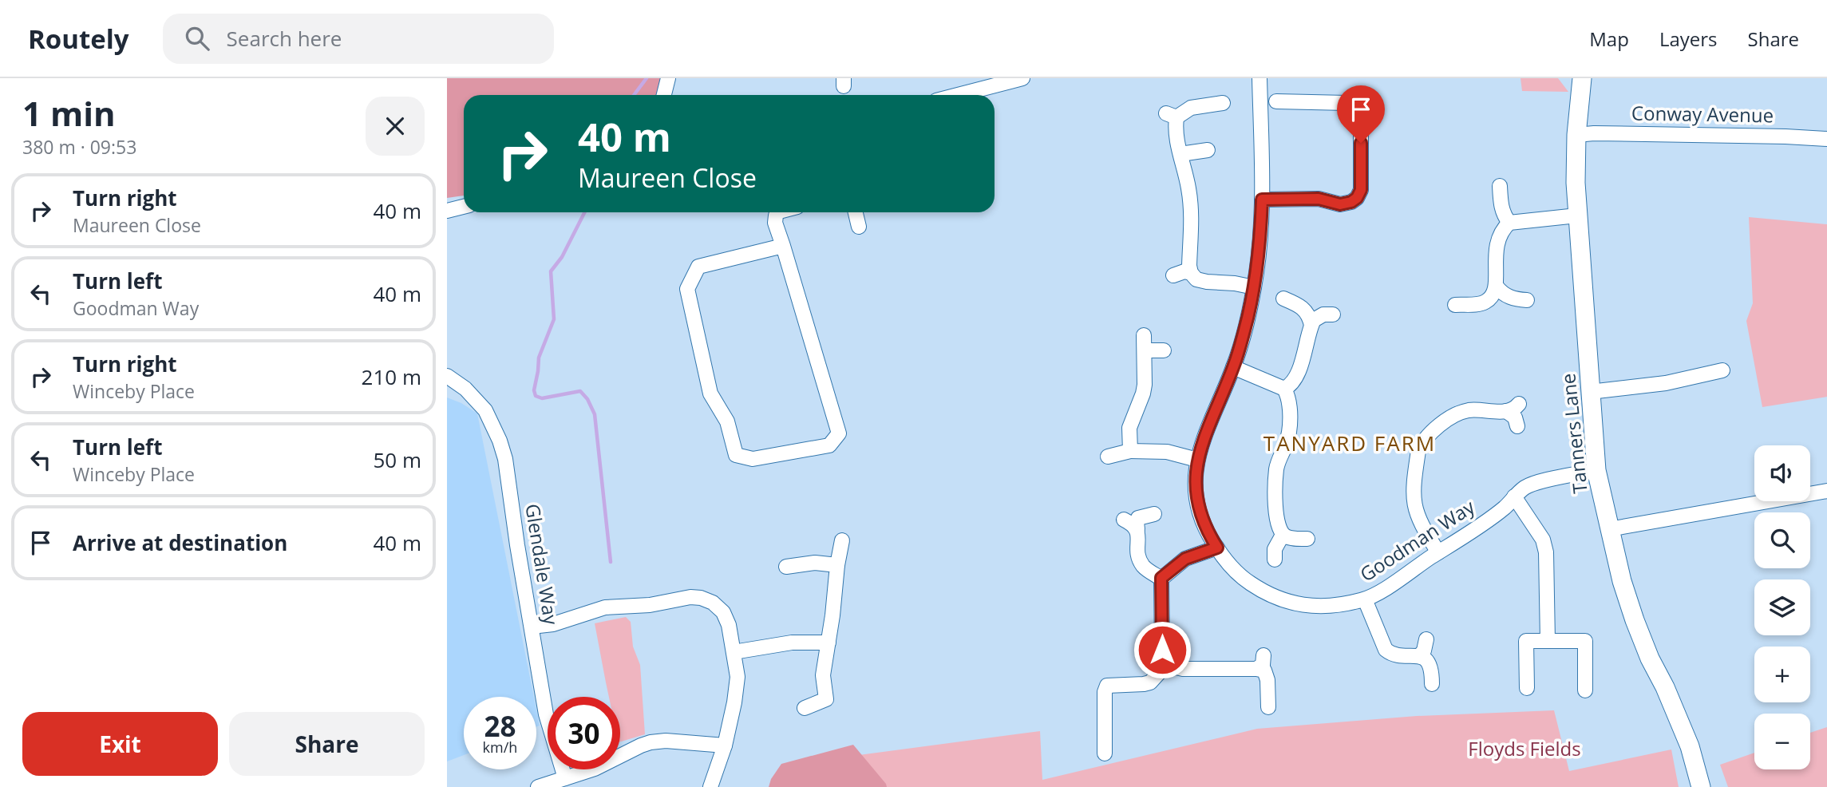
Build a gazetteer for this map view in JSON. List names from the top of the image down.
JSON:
{
  "streets": {
    "main road": ["Tanners Lane"],
    "street": ["Conway Avenue", "Goodman Way", "Glendale Way"]
  },
  "crossings": [
    ["Conway Avenue", "Tanners Lane"],
    ["Tanners Lane", "Goodman Way"]
  ],
  "districts": ["TANYARD FARM"],
  "parks": ["Floyds Fields"],
  "page": {
    "header": "Routely",
    "search": "Search here",
    "nav": ["Map", "Layers", "Share"],
    "heading": ["1 min", "380 m · 09:53"],
    "turn": ["40 m", "Maureen Close"],
    "list": [
      {
        "name": "Turn right",
        "note": "Maureen Close",
        "value": "40 m"
      },
      {
        "name": "Turn left",
        "note": "Goodman Way",
        "value": "40 m"
      },
      {
        "name": "Turn right",
        "note": "Winceby Place",
        "value": "210 m"
      },
      {
        "name": "Turn left",
        "note": "Winceby Place",
        "value": "50 m"
      },
      {
        "name": "Arrive at destination",
        "value": "40 m"
      }
    ],
    "map_buttons": ["+", "−"],
    "speed": "28 km/h",
    "limit": "30",
    "buttons": ["Exit", "Share"]
  }
}
